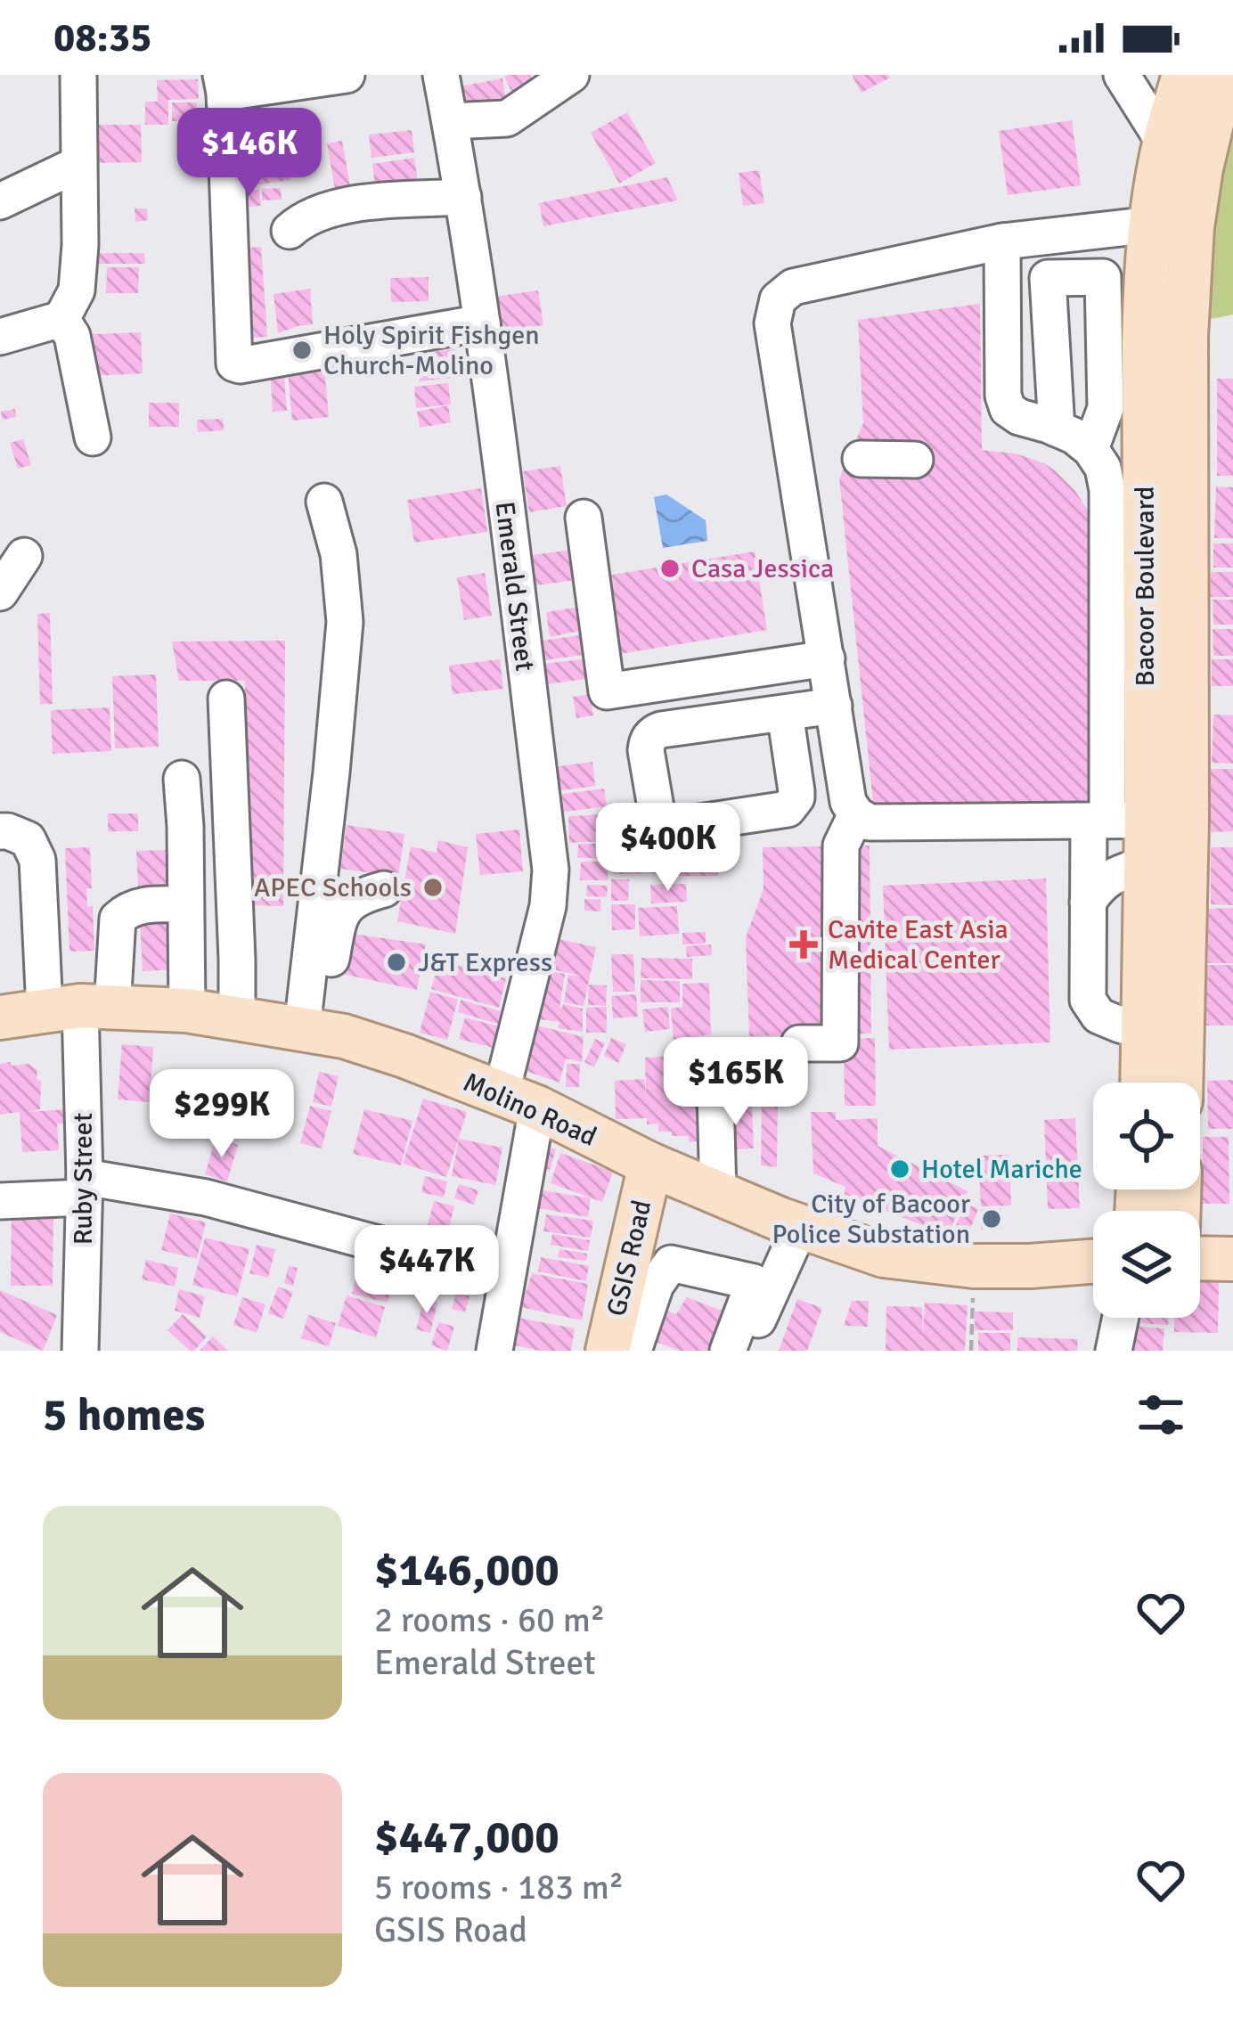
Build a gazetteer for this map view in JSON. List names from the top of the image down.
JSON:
{
  "streets": {
    "main road": ["Bacoor Boulevard", "Molino Road", "GSIS Road"],
    "street": ["Emerald Street", "Ruby Street"]
  },
  "crossings": [
    ["Emerald Street", "Molino Road"],
    ["Molino Road", "Ruby Street"],
    ["Molino Road", "GSIS Road"]
  ],
  "places": {
    "other": [
      "Holy Spirit Fishgen Church-Molino",
      "Casa Jessica",
      "APEC Schools",
      "J&T Express",
      "Hotel Mariche",
      "City of Bacoor Police Substation"
    ],
    "health": ["Cavite East Asia Medical Center"]
  },
  "page": {
    "status": "08:35",
    "price": [
      "$146K",
      "$400K",
      "$165K",
      "$299K",
      "$447K"
    ],
    "heading": "5 homes",
    "list": [
      {
        "name": "$146,000",
        "note": "2 rooms · 60 m² · Emerald Street"
      },
      {
        "name": "$447,000",
        "note": "5 rooms · 183 m² · GSIS Road"
      }
    ]
  }
}
